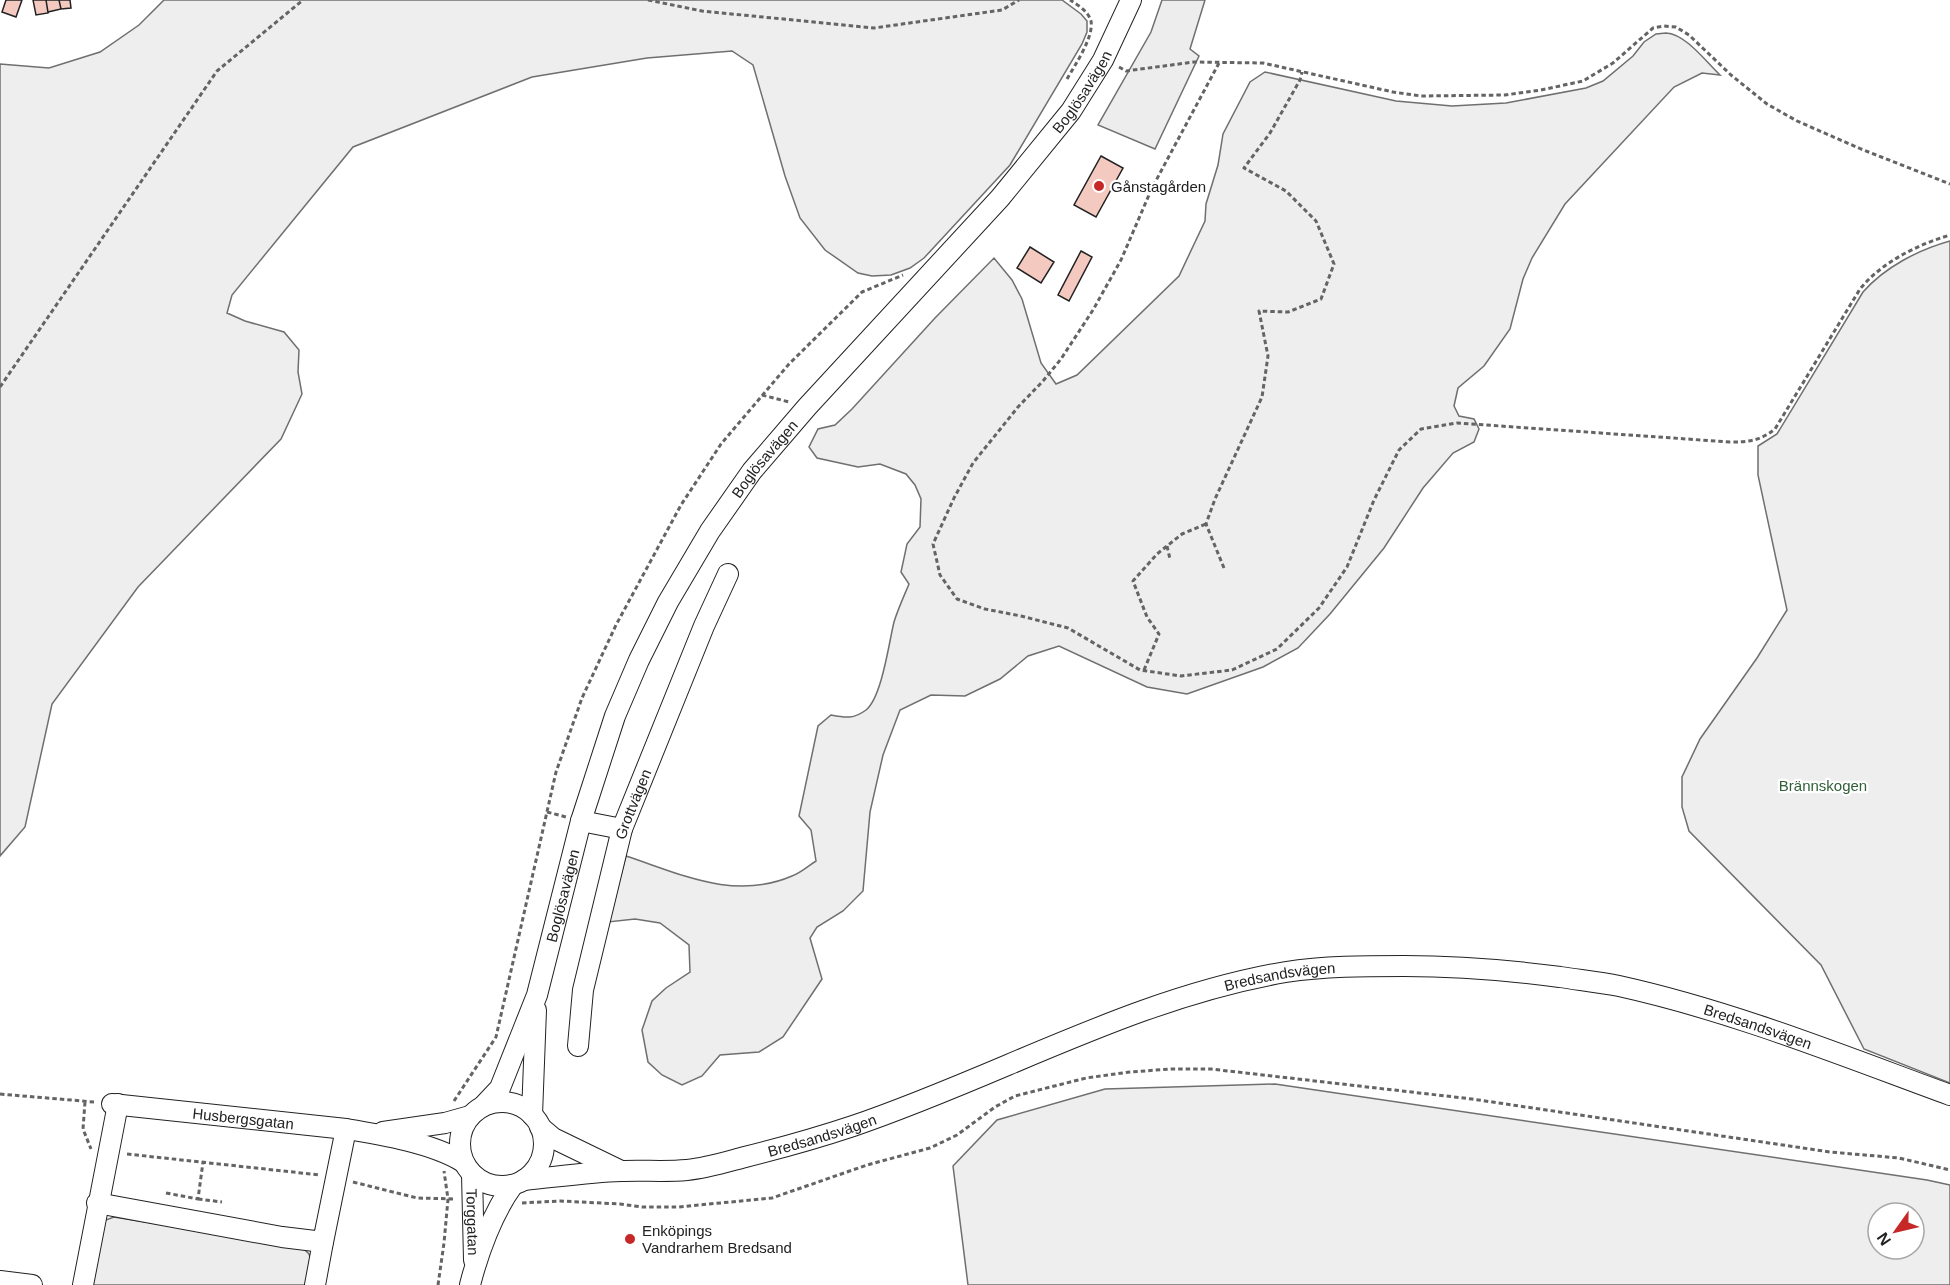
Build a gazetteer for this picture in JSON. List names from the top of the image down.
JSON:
{
  "streets": {
    "street": [
      "Boglösavägen",
      "Grottvägen",
      "Bredsandsvägen",
      "Husbergsgatan",
      "Torggatan"
    ]
  },
  "crossings": [
    ["Boglösavägen", "Bredsandsvägen"],
    ["Boglösavägen", "Husbergsgatan"],
    ["Boglösavägen", "Torggatan"],
    ["Bredsandsvägen", "Husbergsgatan"],
    ["Bredsandsvägen", "Torggatan"],
    ["Husbergsgatan", "Torggatan"]
  ],
  "parks": ["Brännskogen"],
  "places": ["Gånstagården", "Enköpings Vandrarhem Bredsand"],
  "north": "bottom left"
}
